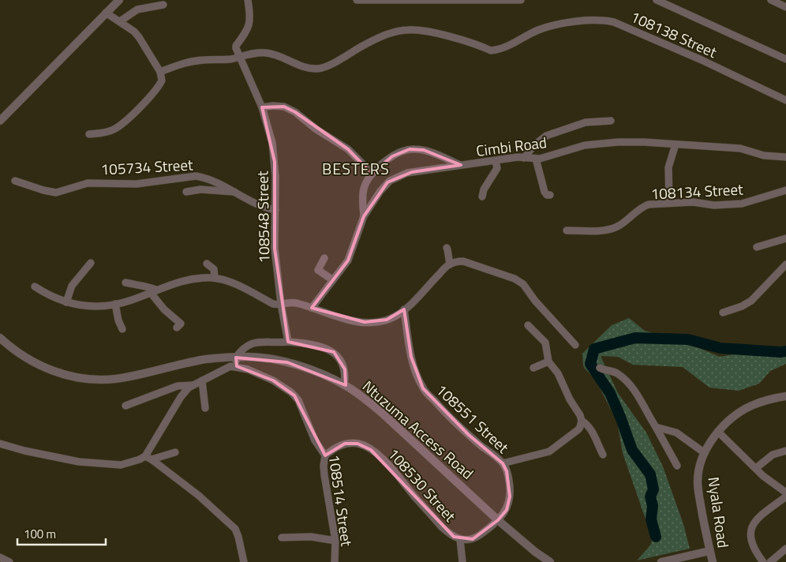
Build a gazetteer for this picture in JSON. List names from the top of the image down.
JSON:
{
  "streets": {
    "street": [
      "108138 Street",
      "Cimbi Road",
      "105734 Street",
      "108134 Street",
      "108548 Street",
      "108551 Street",
      "Ntuzuma Access Road",
      "108530 Street",
      "108514 Street",
      "Nyala Road"
    ]
  },
  "crossings": [
    ["108138 Street", "108548 Street"],
    ["105734 Street", "108548 Street"],
    ["108551 Street", "Ntuzuma Access Road"],
    ["108551 Street", "108530 Street"],
    ["Ntuzuma Access Road", "108530 Street"],
    ["108530 Street", "108514 Street"]
  ],
  "districts": ["BESTERS"],
  "scale_bar": "100 m"
}
